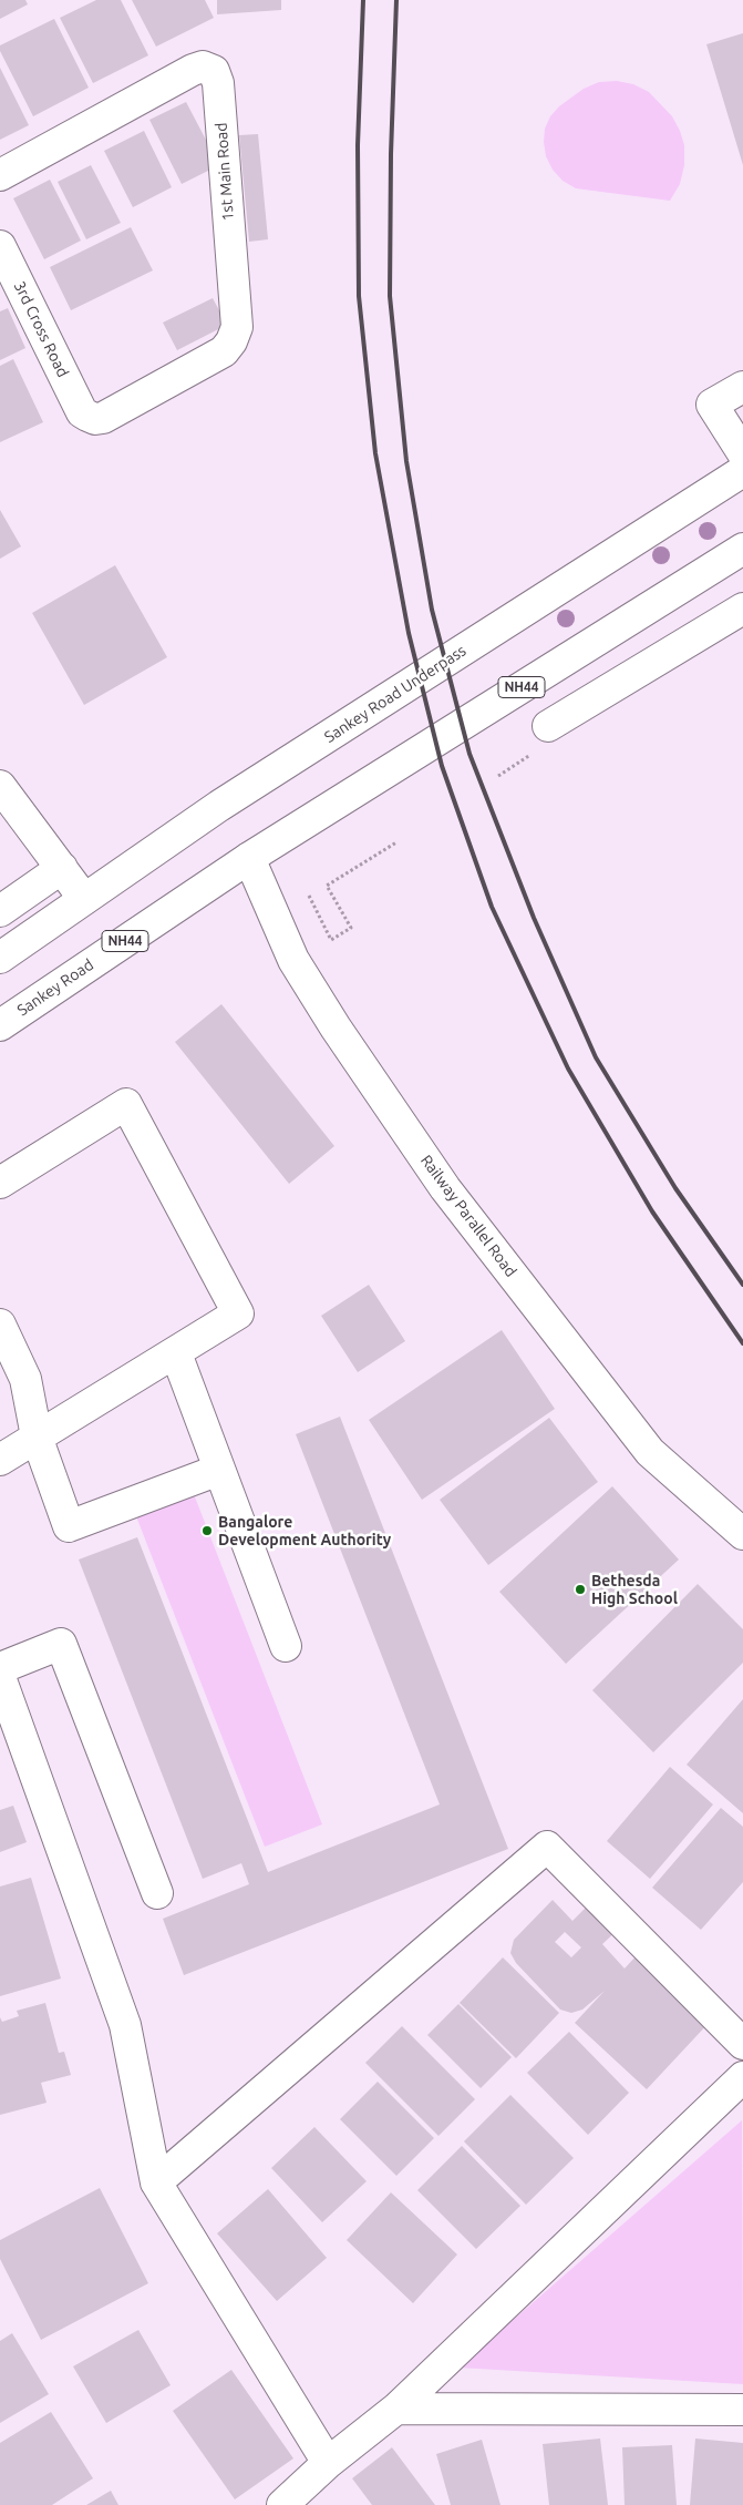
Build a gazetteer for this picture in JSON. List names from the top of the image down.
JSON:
{
  "streets": {
    "street": [
      "1st Main Road",
      "3rd Cross Road",
      "NH44",
      "Sankey Road Underpass",
      "Sankey Road",
      "Railway Parallel Road"
    ]
  },
  "crossings": [
    ["1st Main Road", "3rd Cross Road"],
    ["NH44", "Sankey Road"],
    ["NH44", "Railway Parallel Road"],
    ["Sankey Road", "Railway Parallel Road"]
  ],
  "places": ["Bangalore Development Authority", "Bethesda High School"]
}
